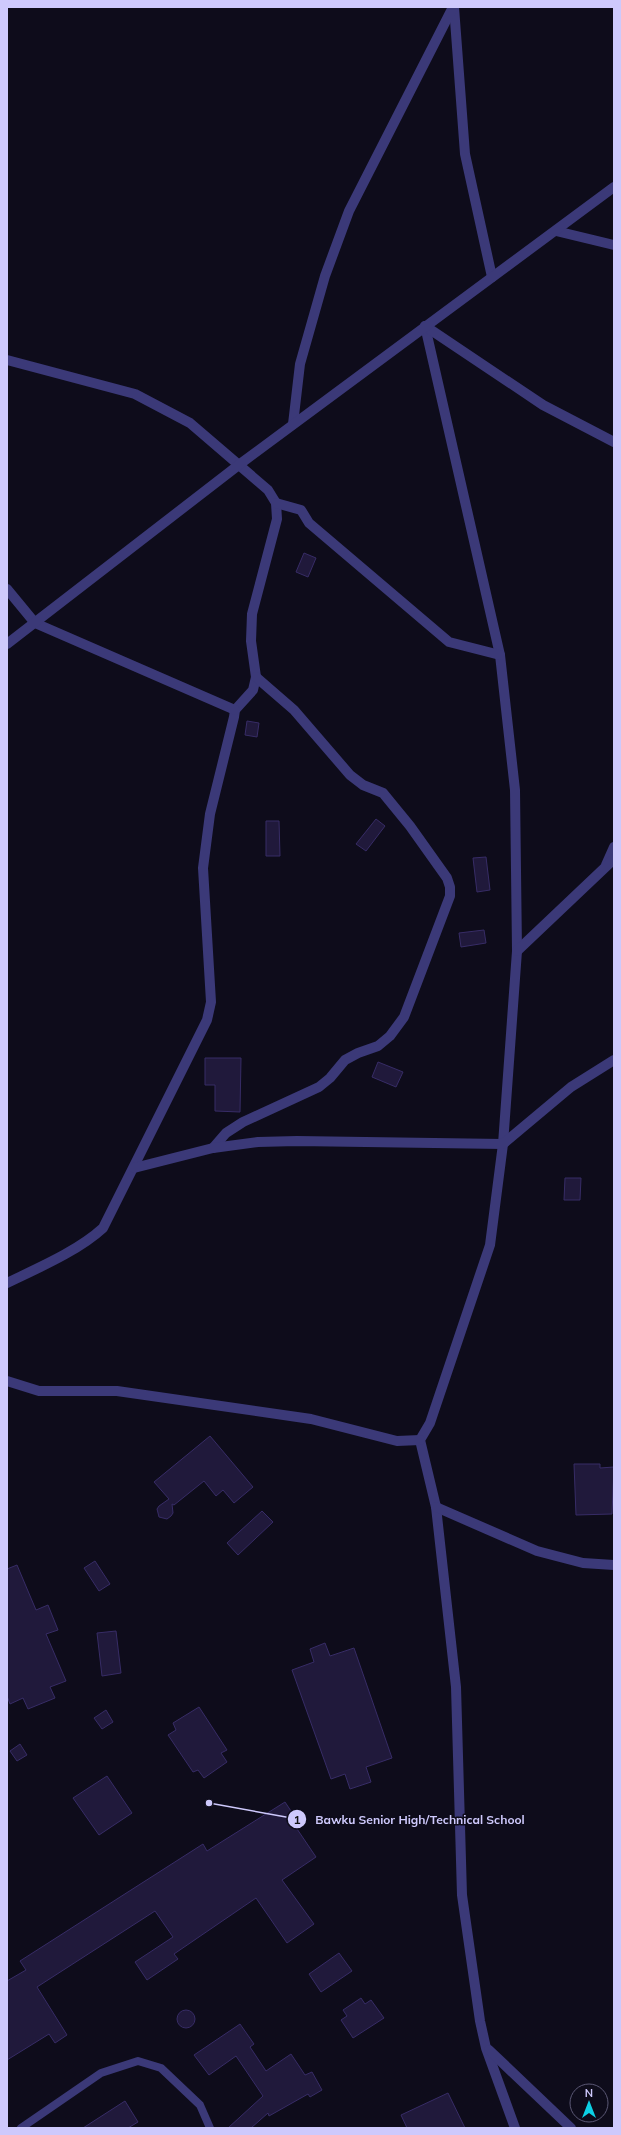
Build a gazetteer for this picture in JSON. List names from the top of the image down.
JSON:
{
  "places": ["Bawku Senior High/Technical School"],
  "north": "top"
}
